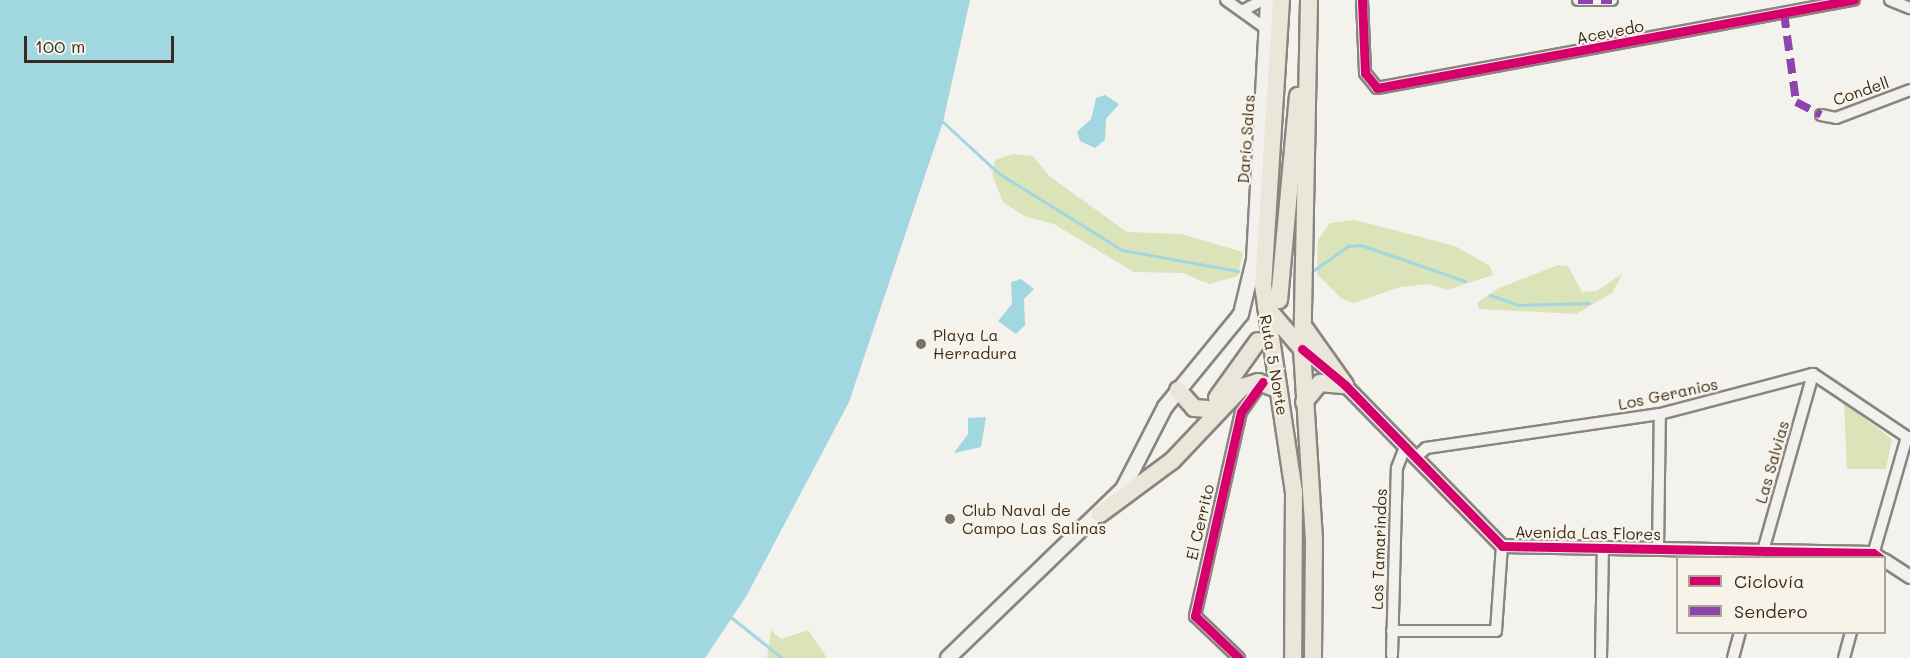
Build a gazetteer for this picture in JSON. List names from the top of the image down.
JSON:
{
  "streets": {
    "highway": ["Ruta 5 Norte"],
    "main road": ["Darío Salas"],
    "street": [
      "Acevedo",
      "Condell",
      "Los Geranios",
      "Las Salvias",
      "El Cerrito",
      "Avenida Las Flores",
      "Los Tamarindos"
    ]
  },
  "crossings": [
    ["Darío Salas", "Ruta 5 Norte"],
    ["Ruta 5 Norte", "El Cerrito"],
    ["Ruta 5 Norte", "Avenida Las Flores"],
    ["Los Geranios", "Las Salvias"],
    ["Los Geranios", "Avenida Las Flores"],
    ["Las Salvias", "Avenida Las Flores"],
    ["Avenida Las Flores", "Los Tamarindos"]
  ],
  "places": ["Playa La Herradura", "Club Naval de Campo Las Salinas"],
  "legend": ["Ciclovía", "Sendero"],
  "scale_bar": "100 m"
}
